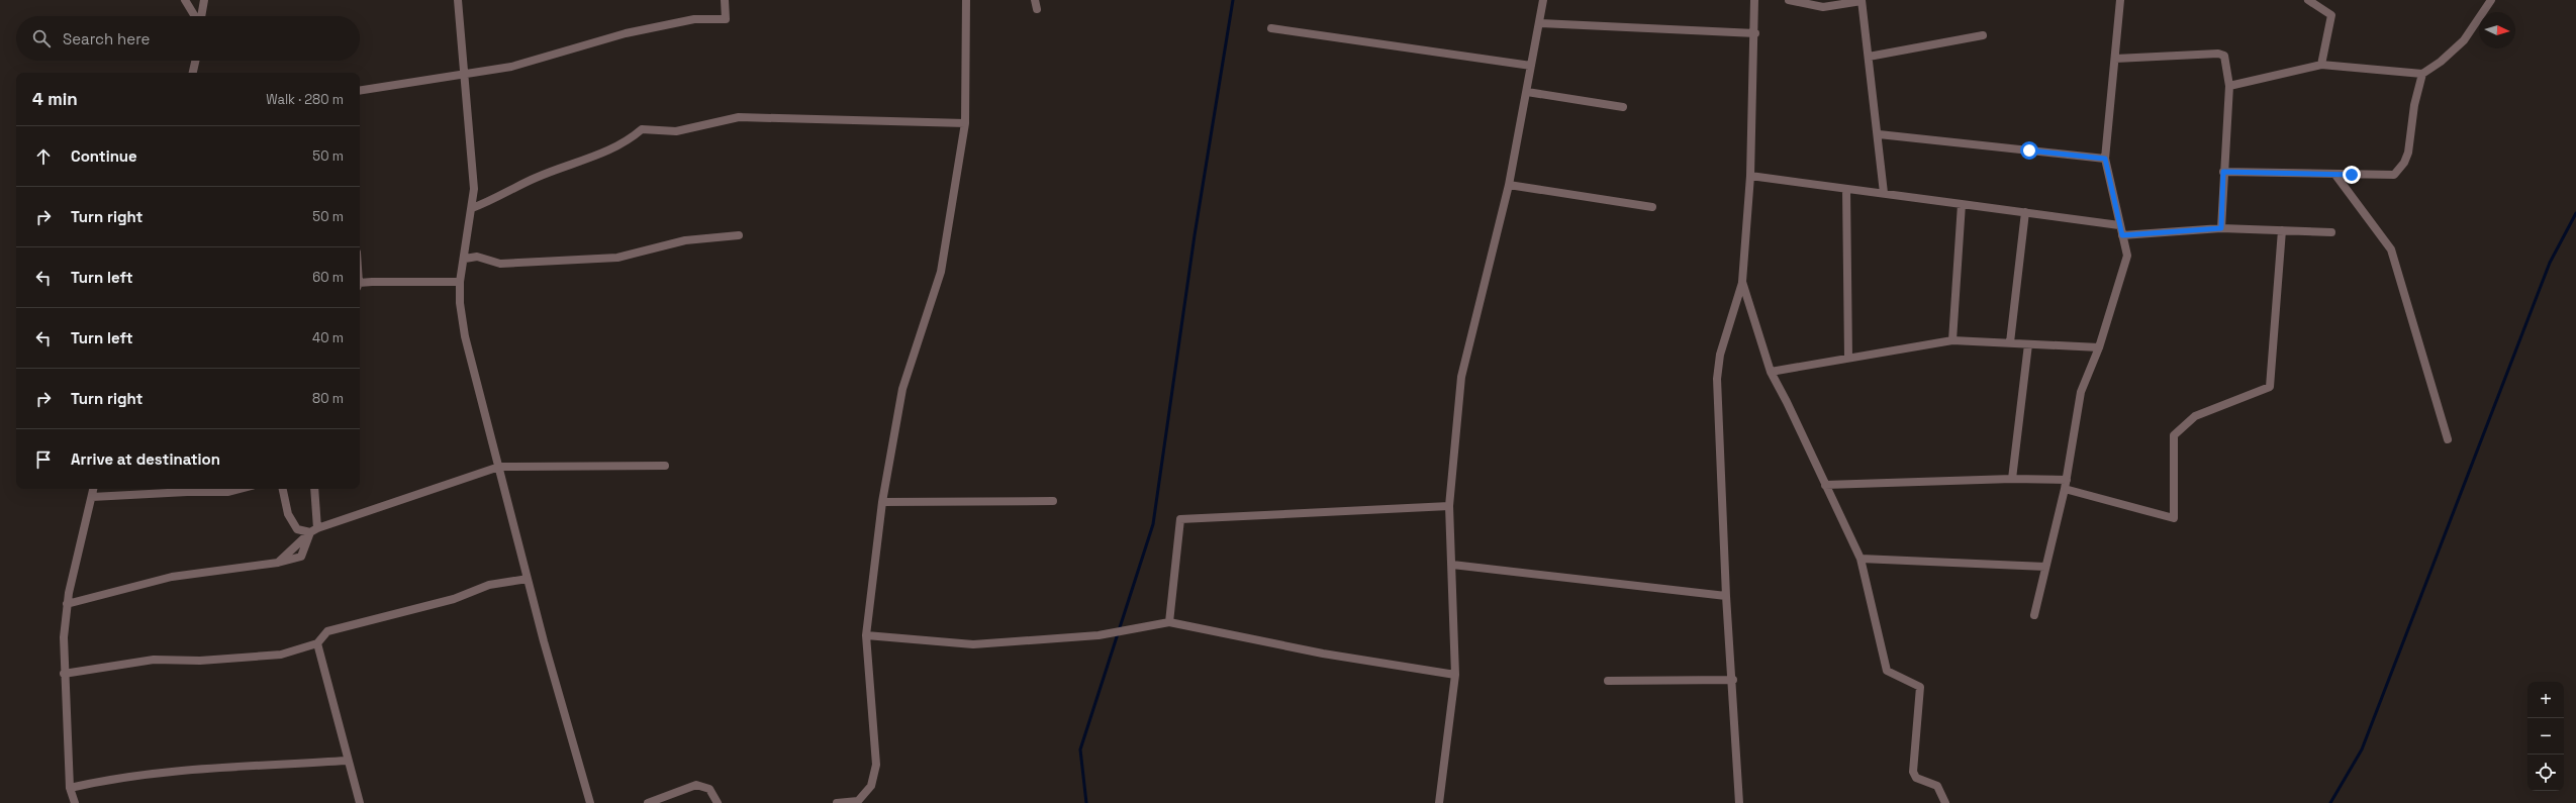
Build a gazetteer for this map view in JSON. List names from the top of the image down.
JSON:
{
  "north": "right",
  "page": {
    "search": "Search here",
    "heading": ["4 min", "Walk · 280 m"],
    "list": [
      ["Continue", "50 m"],
      ["Turn right", "50 m"],
      ["Turn left", "60 m"],
      ["Turn left", "40 m"],
      ["Turn right", "80 m"],
      "Arrive at destination"
    ],
    "map_buttons": ["+", "−"]
  }
}
